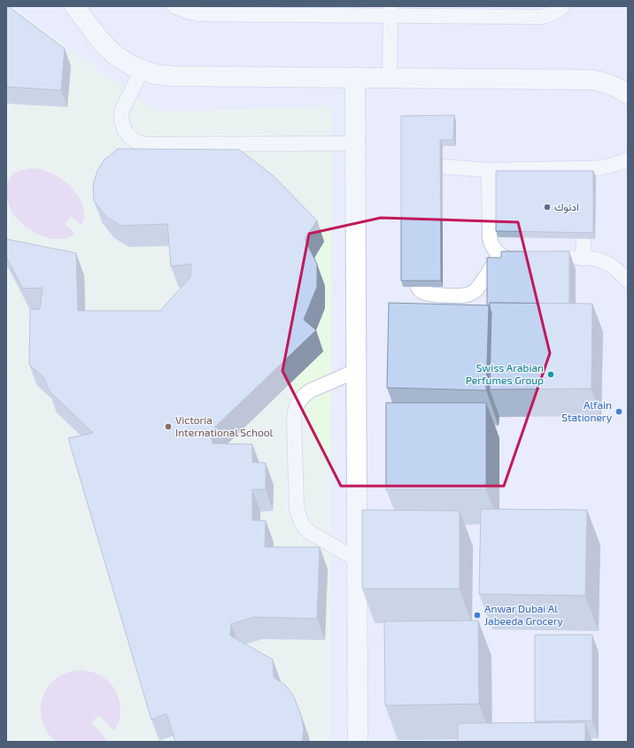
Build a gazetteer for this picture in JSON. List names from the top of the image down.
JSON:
{
  "places": [
    "ادنوك",
    "Swiss Arabian Perfumes Group",
    "Alfain Stationery",
    "Victoria International School",
    "Anwar Dubai Al Jabeeda Grocery"
  ]
}
